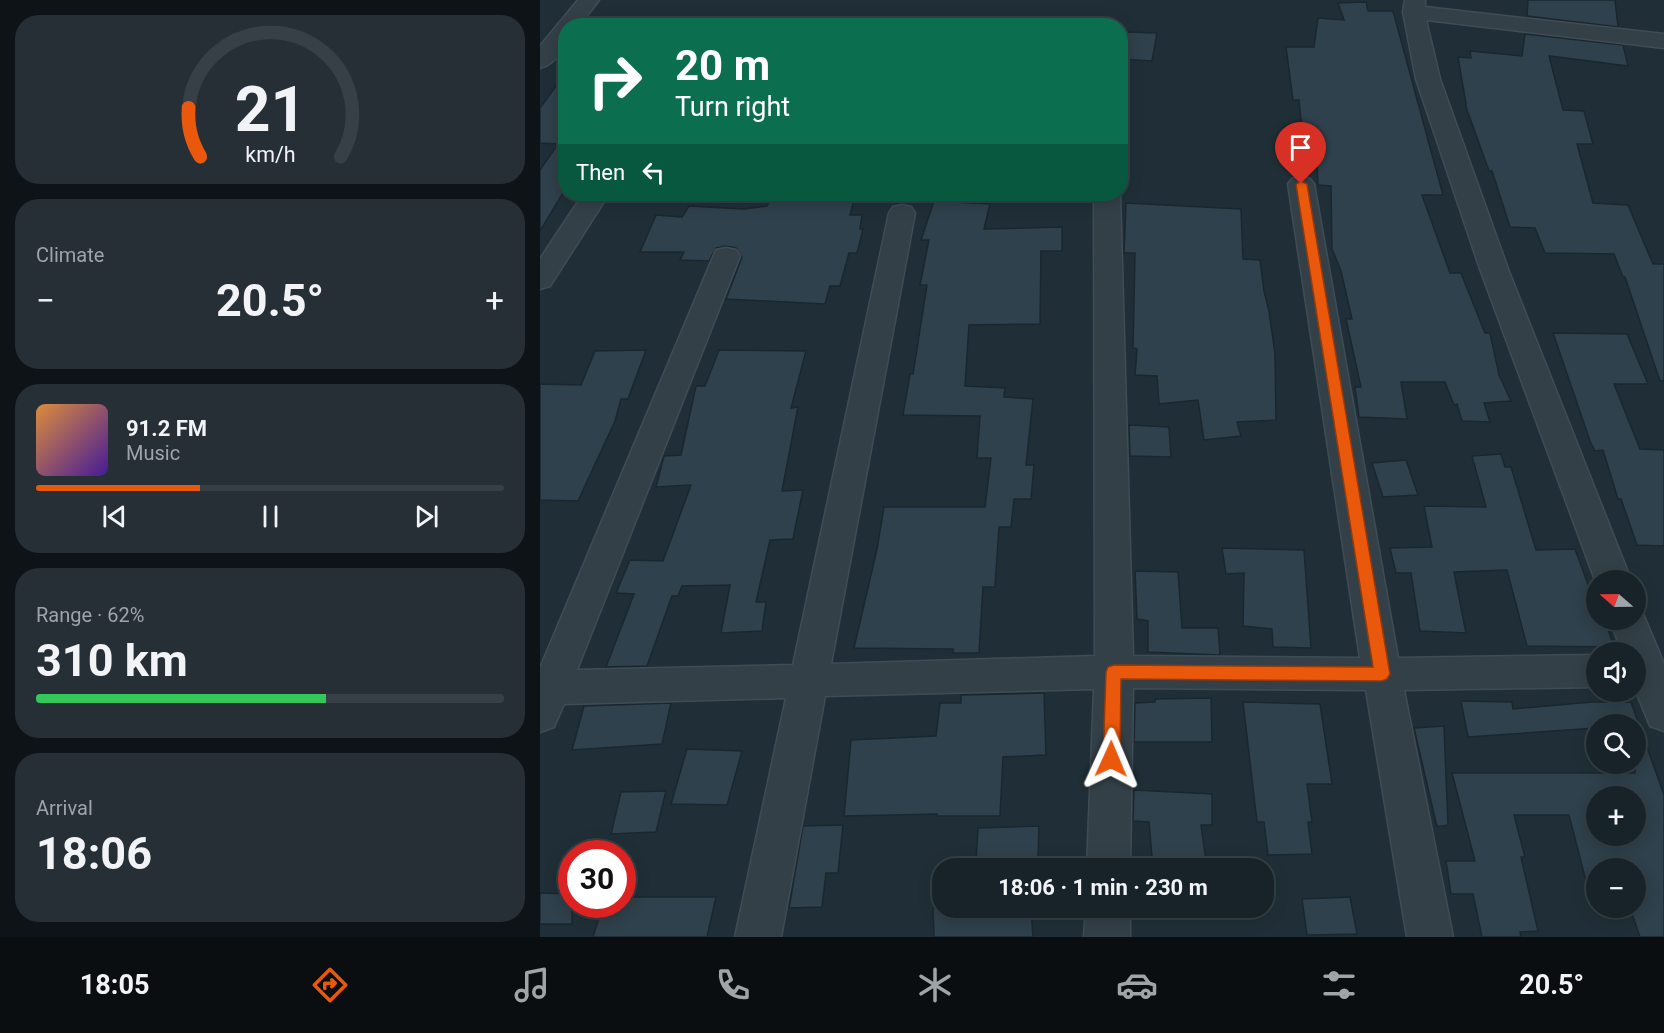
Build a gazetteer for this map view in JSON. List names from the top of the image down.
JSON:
{
  "north": "left",
  "page": {
    "turn": ["20 m", "Turn right"],
    "then": "Then",
    "tile": [
      "Climate",
      ["Range · 62%", "310 km"],
      ["Arrival", "18:06"]
    ],
    "heat": ["−", "20.5°", "+"],
    "song": ["91.2 FM", "Music"],
    "map_buttons": ["+", "−"],
    "limit": "30",
    "trip": "18:06 · 1 min · 230 m",
    "tabs": ["18:05", "20.5°"],
    "gauge": ["21", "km/h"]
  }
}
